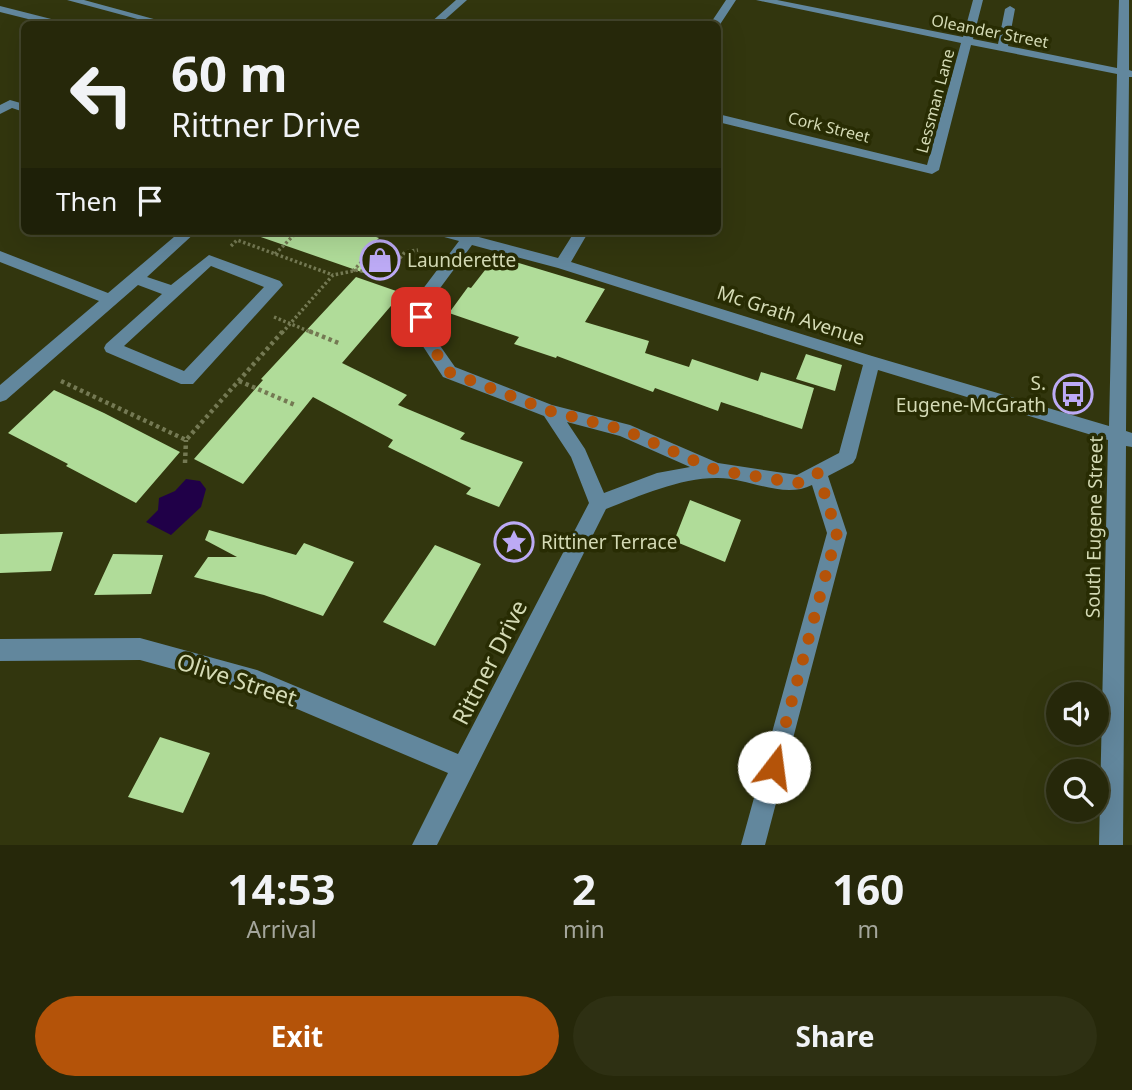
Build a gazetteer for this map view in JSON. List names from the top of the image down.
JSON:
{
  "streets": {
    "street": [
      "Oleander Street",
      "Lessman Lane",
      "Cork Street",
      "Mc Grath Avenue",
      "South Eugene Street",
      "Rittner Drive",
      "Olive Street"
    ]
  },
  "crossings": [
    ["Oleander Street", "Lessman Lane"],
    ["Oleander Street", "South Eugene Street"],
    ["Lessman Lane", "Cork Street"],
    ["Mc Grath Avenue", "South Eugene Street"],
    ["Rittner Drive", "Olive Street"]
  ],
  "places": {
    "shop": ["Launderette"],
    "bus stop": ["S. Eugene-McGrath"],
    "place": ["Rittiner Terrace"]
  },
  "page": {
    "turn": ["60 m", "Rittner Drive"],
    "then": "Then",
    "eta": [
      "14:53",
      "Arrival",
      "2",
      "min",
      "160",
      "m"
    ],
    "buttons": ["Exit", "Share"]
  }
}
